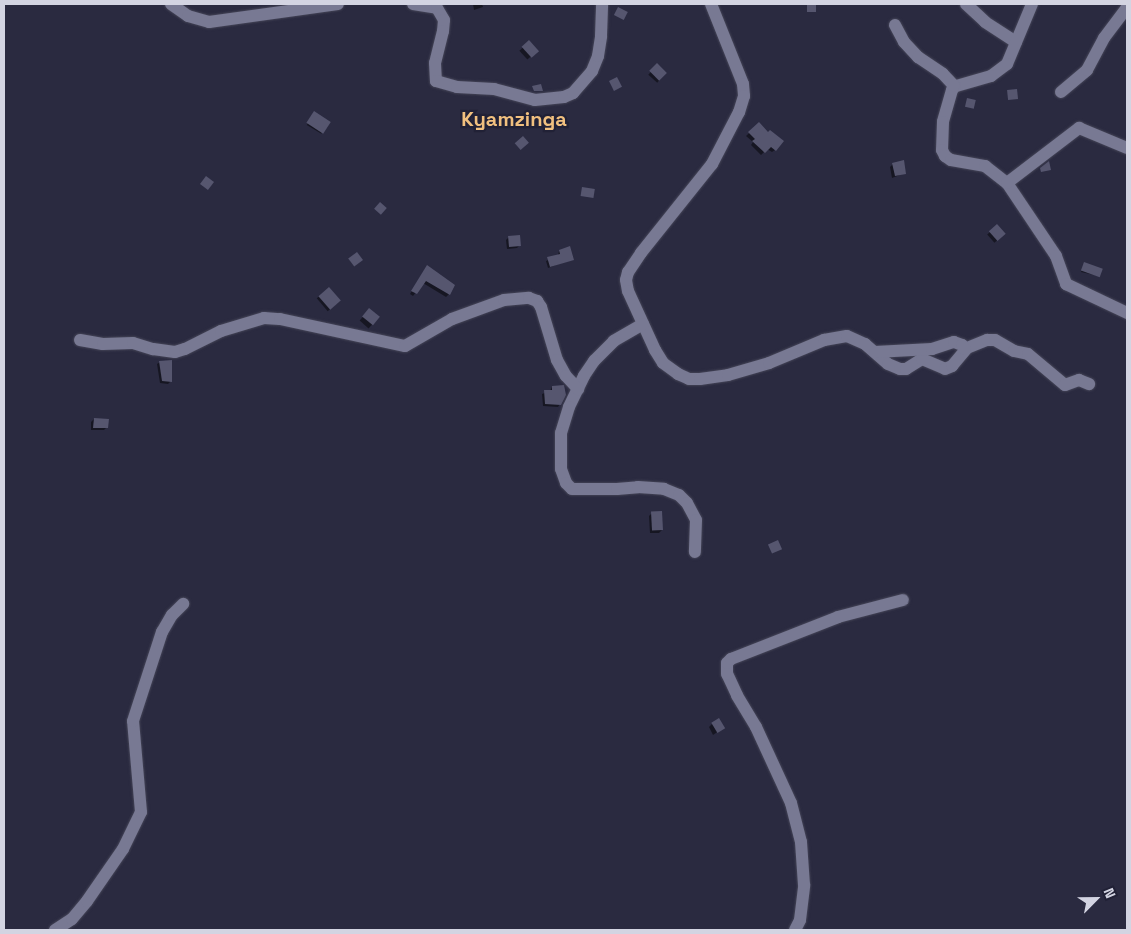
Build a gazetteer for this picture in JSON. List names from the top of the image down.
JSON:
{
  "districts": ["Kyamzinga"],
  "north": "top right"
}
